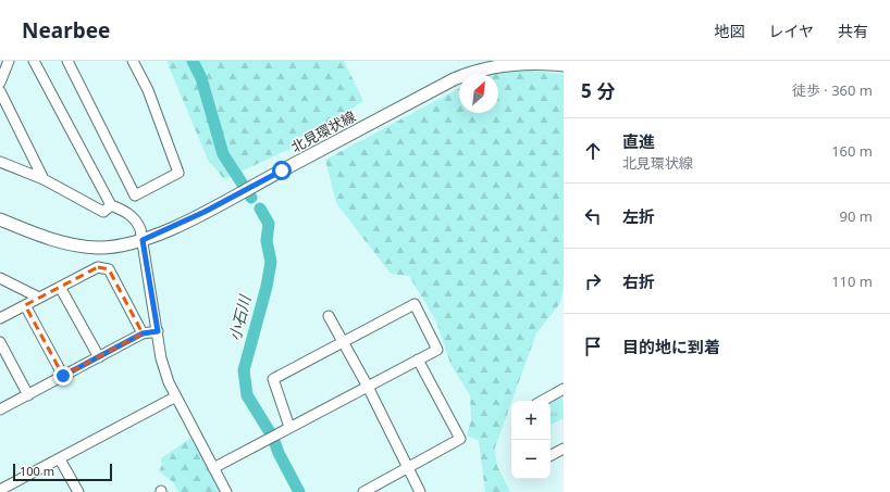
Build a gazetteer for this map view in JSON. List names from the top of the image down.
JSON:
{
  "streets": {
    "main road": ["北見環状線"]
  },
  "water": ["小石川"],
  "scale_bar": "100 m",
  "north": "top right",
  "page": {
    "header": "Nearbee",
    "nav": ["地図", "レイヤ", "共有"],
    "heading": ["5 分", "徒歩 · 360 m"],
    "list": [
      ["直進", "北見環状線", "160 m"],
      ["左折", "90 m"],
      ["右折", "110 m"],
      "目的地に到着"
    ],
    "map_buttons": ["+", "−"],
    "scale": "100 m"
  }
}
